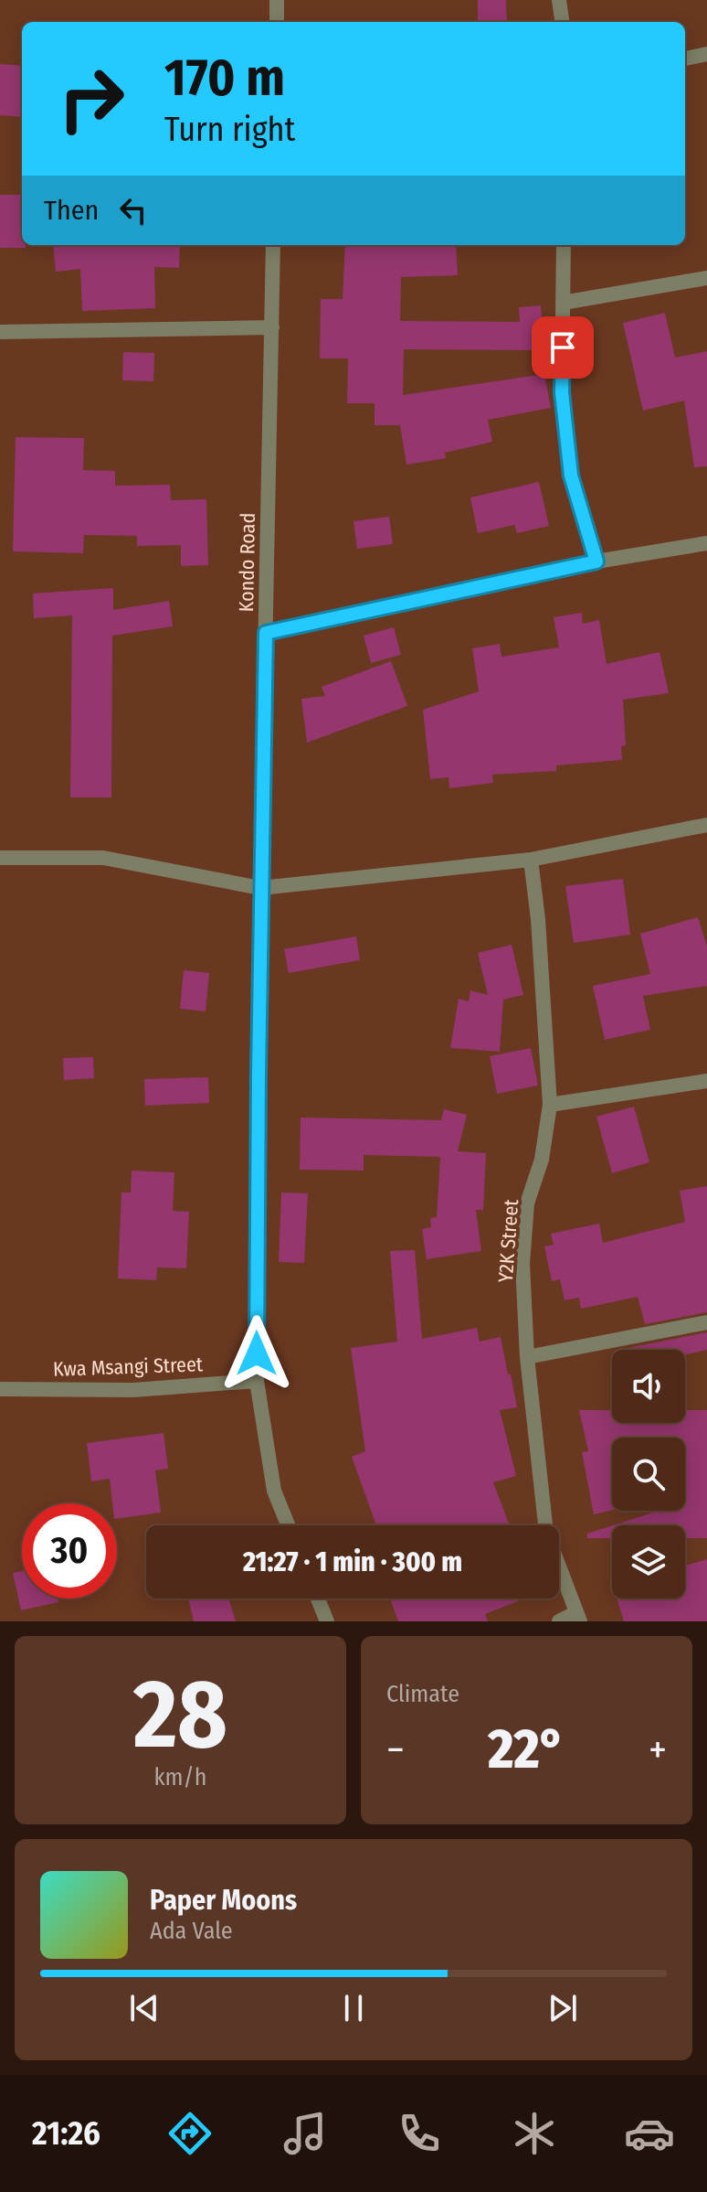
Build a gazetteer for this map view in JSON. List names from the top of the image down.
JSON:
{
  "streets": {
    "street": ["Kondo Road", "Y2K Street", "Kwa Msangi Street"]
  },
  "crossings": [
    ["Kondo Road", "Kwa Msangi Street"]
  ],
  "page": {
    "turn": ["170 m", "Turn right"],
    "then": "Then",
    "limit": "30",
    "trip": "21:27 · 1 min · 300 m",
    "tile": [
      ["28", "km/h"],
      "Climate"
    ],
    "heat": ["−", "22°", "+"],
    "song": ["Paper Moons", "Ada Vale"],
    "tabs": "21:26"
  }
}
